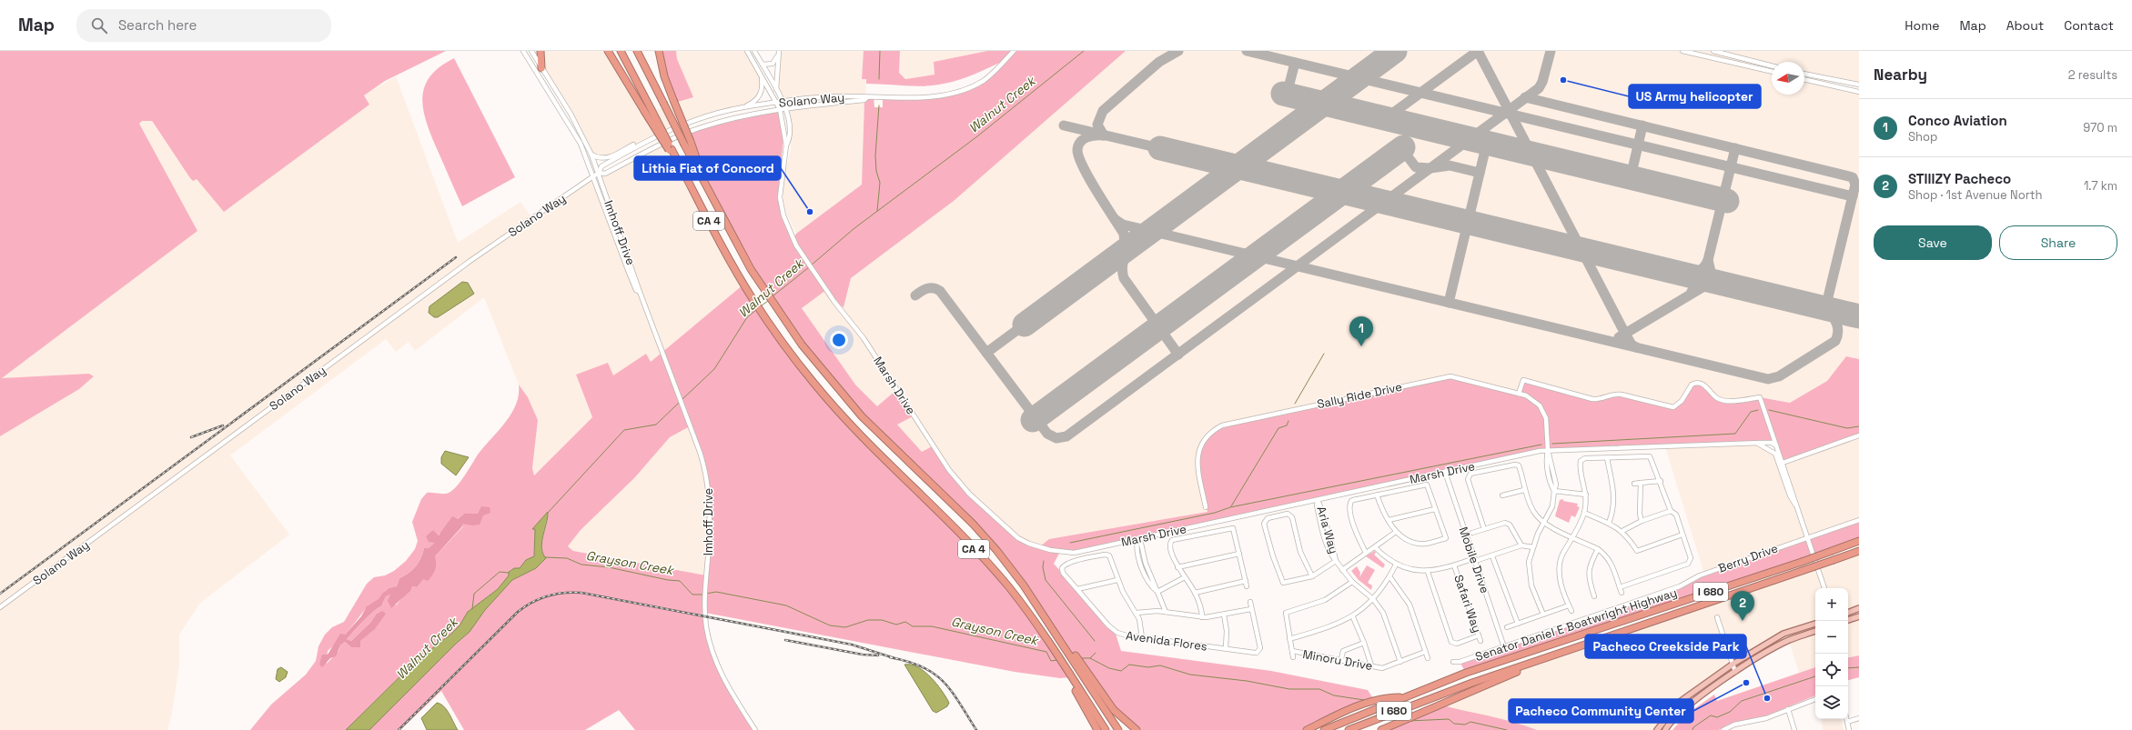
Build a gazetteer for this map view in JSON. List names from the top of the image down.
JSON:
{
  "streets": {
    "highway": ["CA 4", "I 680", "Senator Daniel E Boatwright Highway"],
    "street": [
      "Solano Way",
      "Imhoff Drive",
      "Marsh Drive",
      "Sally Ride Drive",
      "Aria Way",
      "Berry Drive",
      "Mobile Drive",
      "Safari Way",
      "Avenida Flores",
      "Minoru Drive"
    ]
  },
  "crossings": [
    ["Solano Way", "Imhoff Drive"],
    ["Solano Way", "Marsh Drive"],
    ["Marsh Drive", "Sally Ride Drive"],
    ["Marsh Drive", "Aria Way"],
    ["Marsh Drive", "Mobile Drive"],
    ["Aria Way", "Minoru Drive"],
    ["Berry Drive", "Mobile Drive"]
  ],
  "water": ["Walnut Creek", "Grayson Creek"],
  "places": [
    "US Army helicopter",
    "Lithia Fiat of Concord",
    "Pacheco Community Center",
    "Pacheco Creekside Park"
  ],
  "north": "left",
  "page": {
    "header": "Map",
    "search": "Search here",
    "nav": [
      "Home",
      "Map",
      "About",
      "Contact"
    ],
    "heading": ["Nearby", "2 results"],
    "list": [
      {
        "mark": "1",
        "name": "Conco Aviation",
        "note": "Shop",
        "value": "970 m"
      },
      {
        "mark": "2",
        "name": "STIIIZY Pacheco",
        "note": "Shop · 1st Avenue North",
        "value": "1.7 km"
      }
    ],
    "buttons": ["Save", "Share"],
    "pins": ["1", "2"],
    "map_buttons": ["+", "−"]
  }
}
